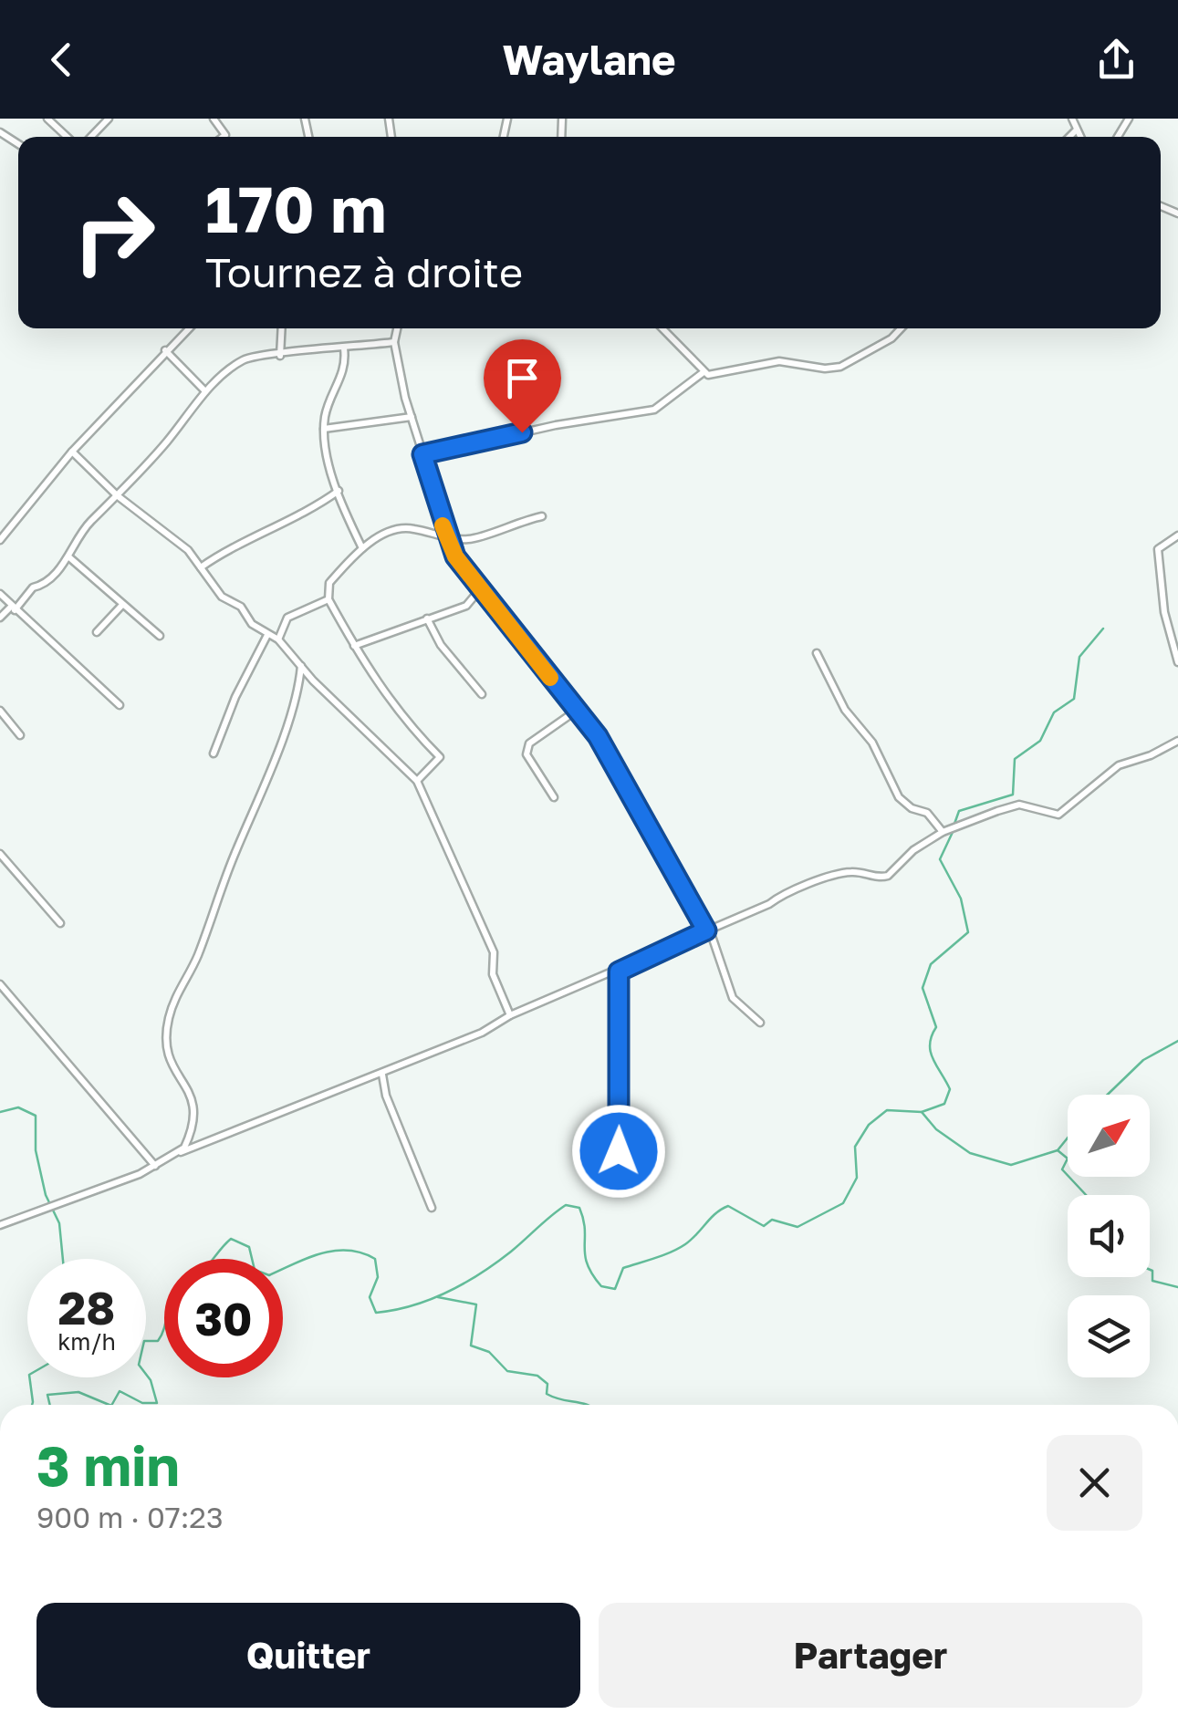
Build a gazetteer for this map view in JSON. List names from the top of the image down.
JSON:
{
  "north": "top right",
  "page": {
    "header": "Waylane",
    "turn": ["170 m", "Tournez à droite"],
    "speed": "28 km/h",
    "limit": "30",
    "heading": ["3 min", "900 m · 07:23"],
    "buttons": ["Quitter", "Partager"]
  }
}
